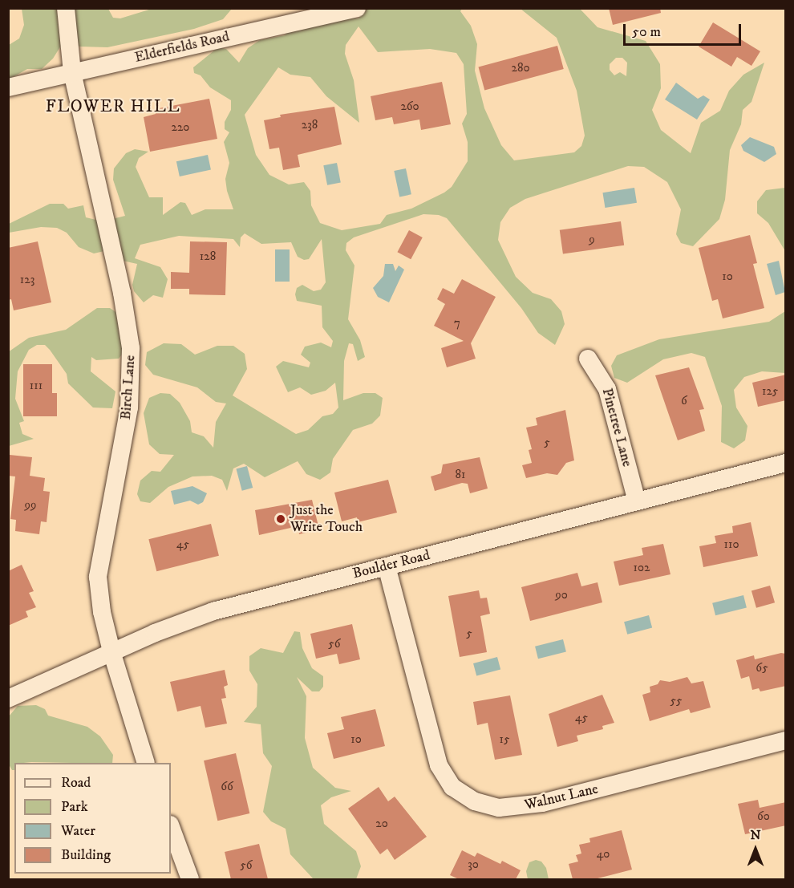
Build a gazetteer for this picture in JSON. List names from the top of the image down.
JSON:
{
  "streets": {
    "street": [
      "Elderfields Road",
      "Birch Lane",
      "Pinetree Lane",
      "Boulder Road",
      "Walnut Lane"
    ]
  },
  "crossings": [
    ["Elderfields Road", "Birch Lane"],
    ["Birch Lane", "Boulder Road"],
    ["Pinetree Lane", "Boulder Road"],
    ["Boulder Road", "Walnut Lane"]
  ],
  "districts": ["FLOWER HILL"],
  "places": ["Just the Write Touch"],
  "house_numbers": [
    "280",
    "260",
    "238",
    "220",
    "9",
    "128",
    "10",
    "123",
    "7",
    "111",
    "125",
    "6",
    "5",
    "81",
    "99",
    "45",
    "110",
    "102",
    "90",
    "5",
    "56",
    "65",
    "55",
    "45",
    "10",
    "15",
    "66",
    "60",
    "20",
    "40",
    "30",
    "56"
  ],
  "legend": [
    "Road",
    "Park",
    "Water",
    "Building"
  ],
  "scale_bar": "50 m",
  "north": "top"
}
